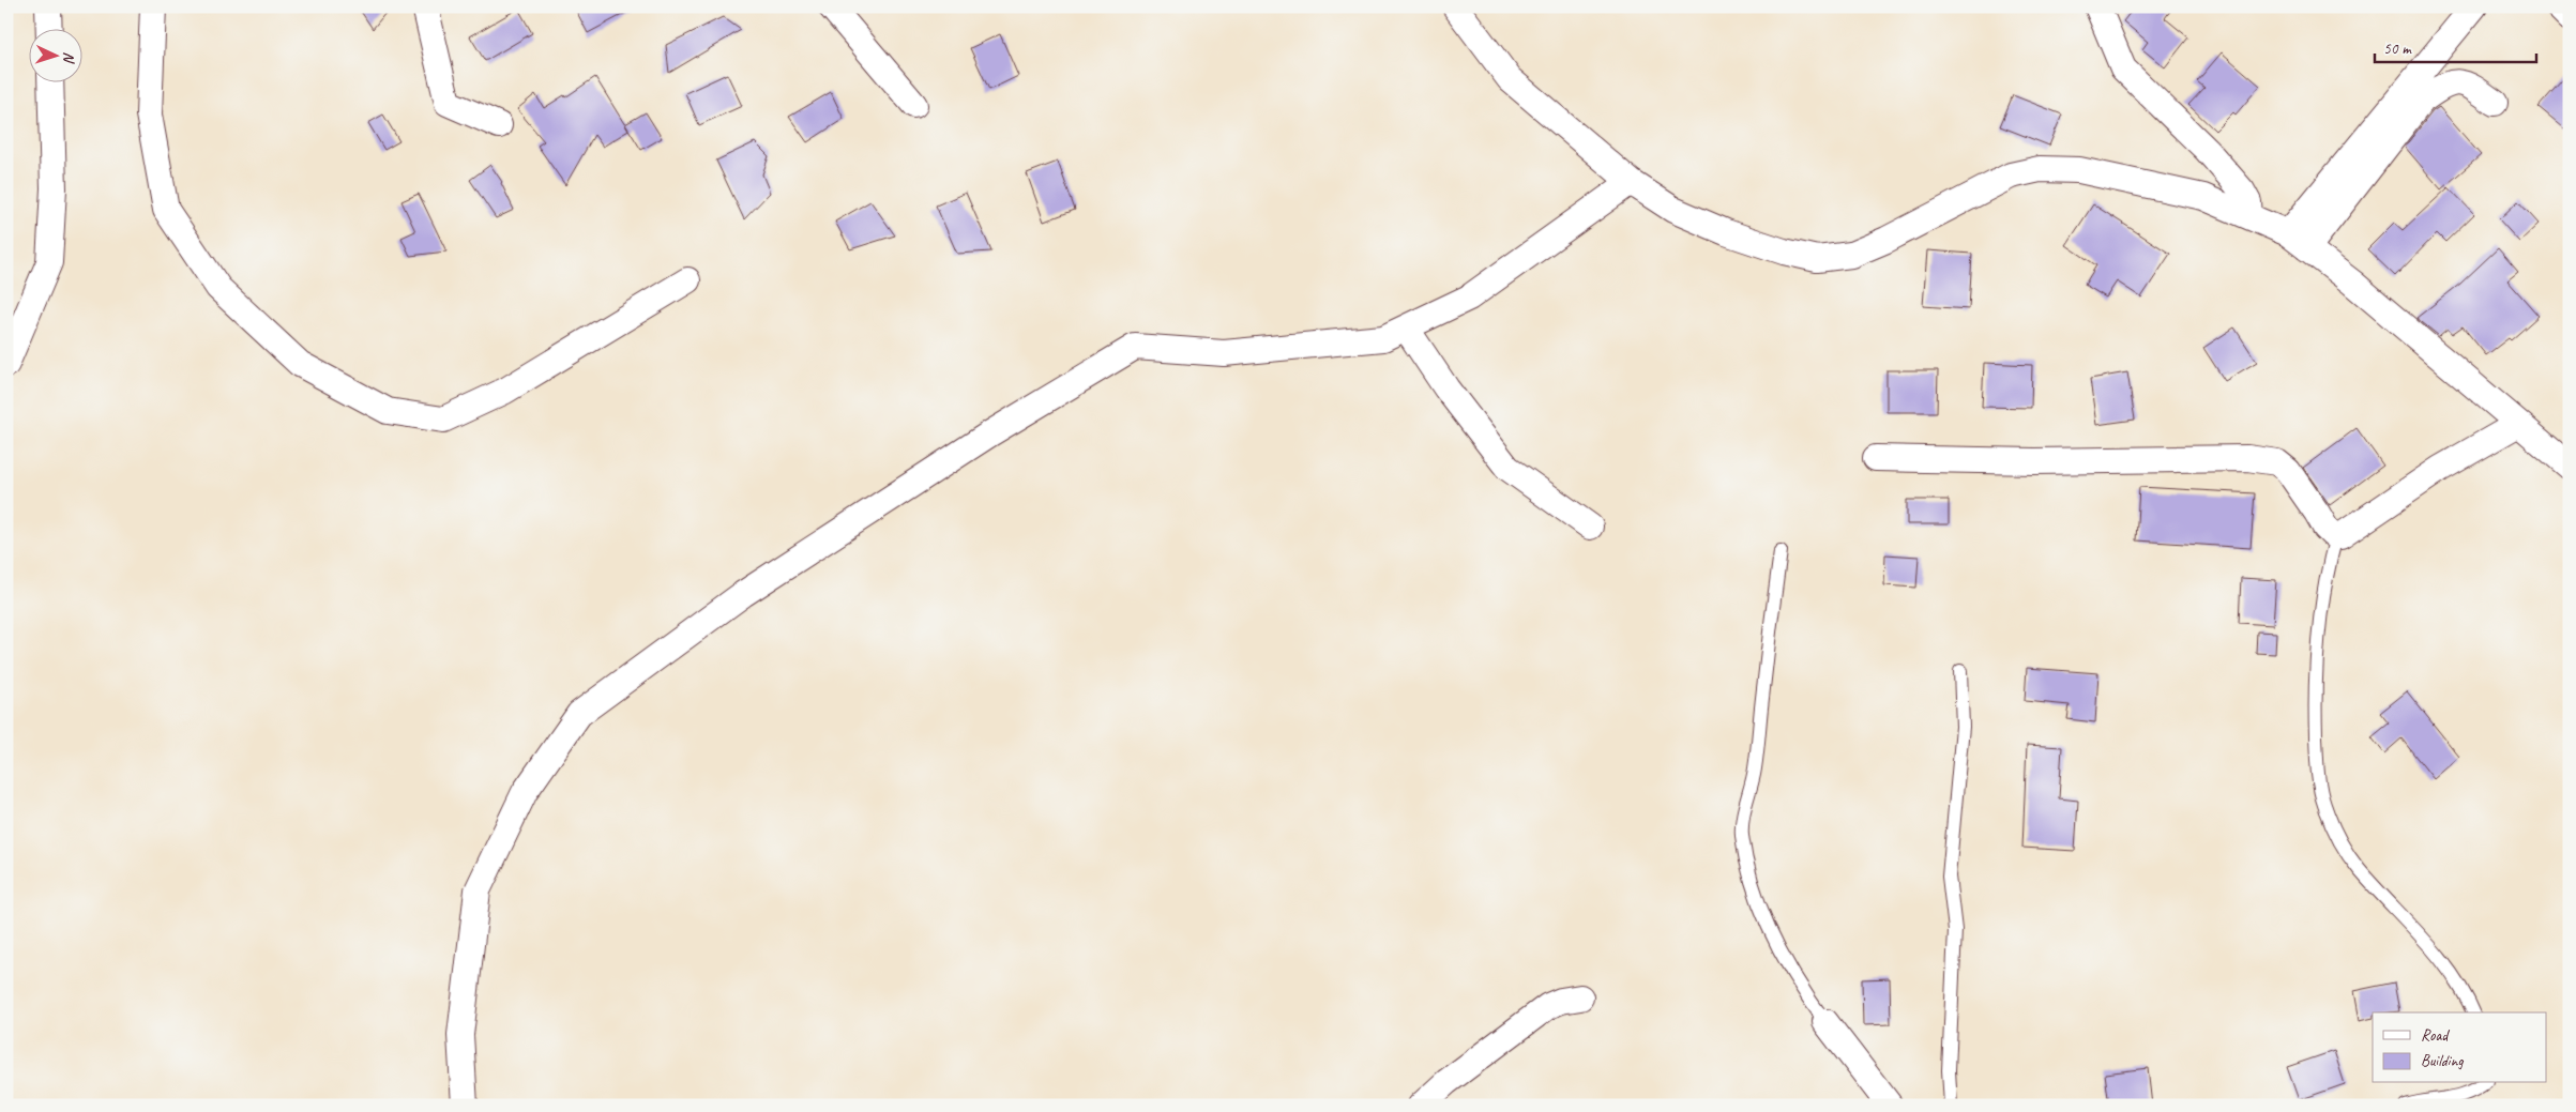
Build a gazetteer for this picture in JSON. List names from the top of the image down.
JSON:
{
  "legend": ["Road", "Building"],
  "scale_bar": "50 m",
  "north": "right"
}
